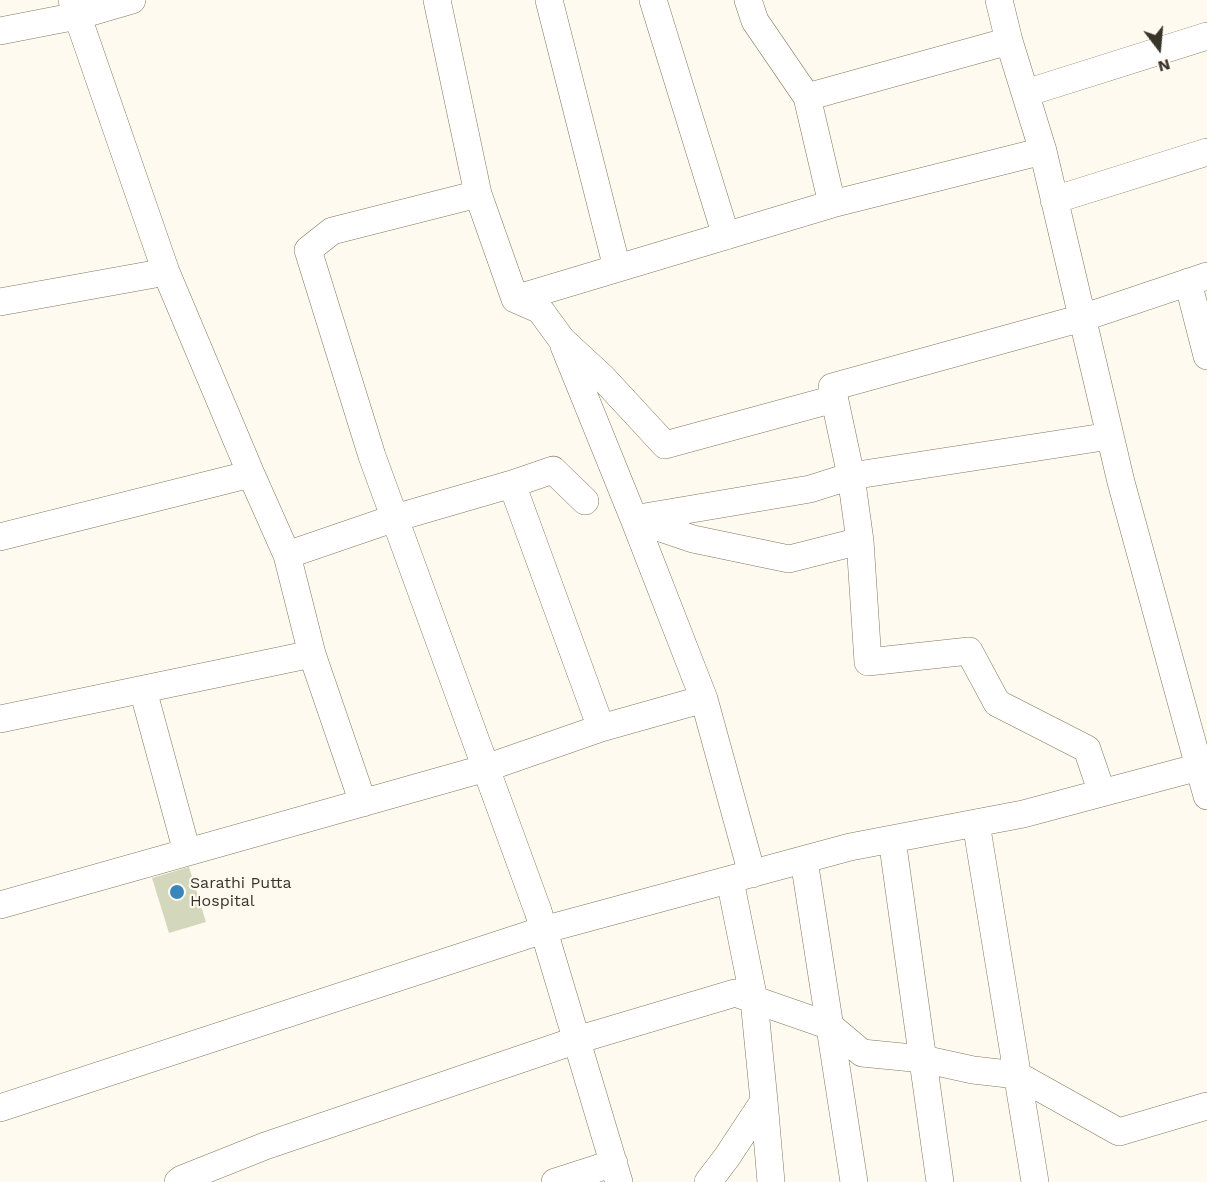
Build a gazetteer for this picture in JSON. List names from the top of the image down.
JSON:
{
  "places": ["Sarathi Putta Hospital"],
  "north": "bottom"
}
